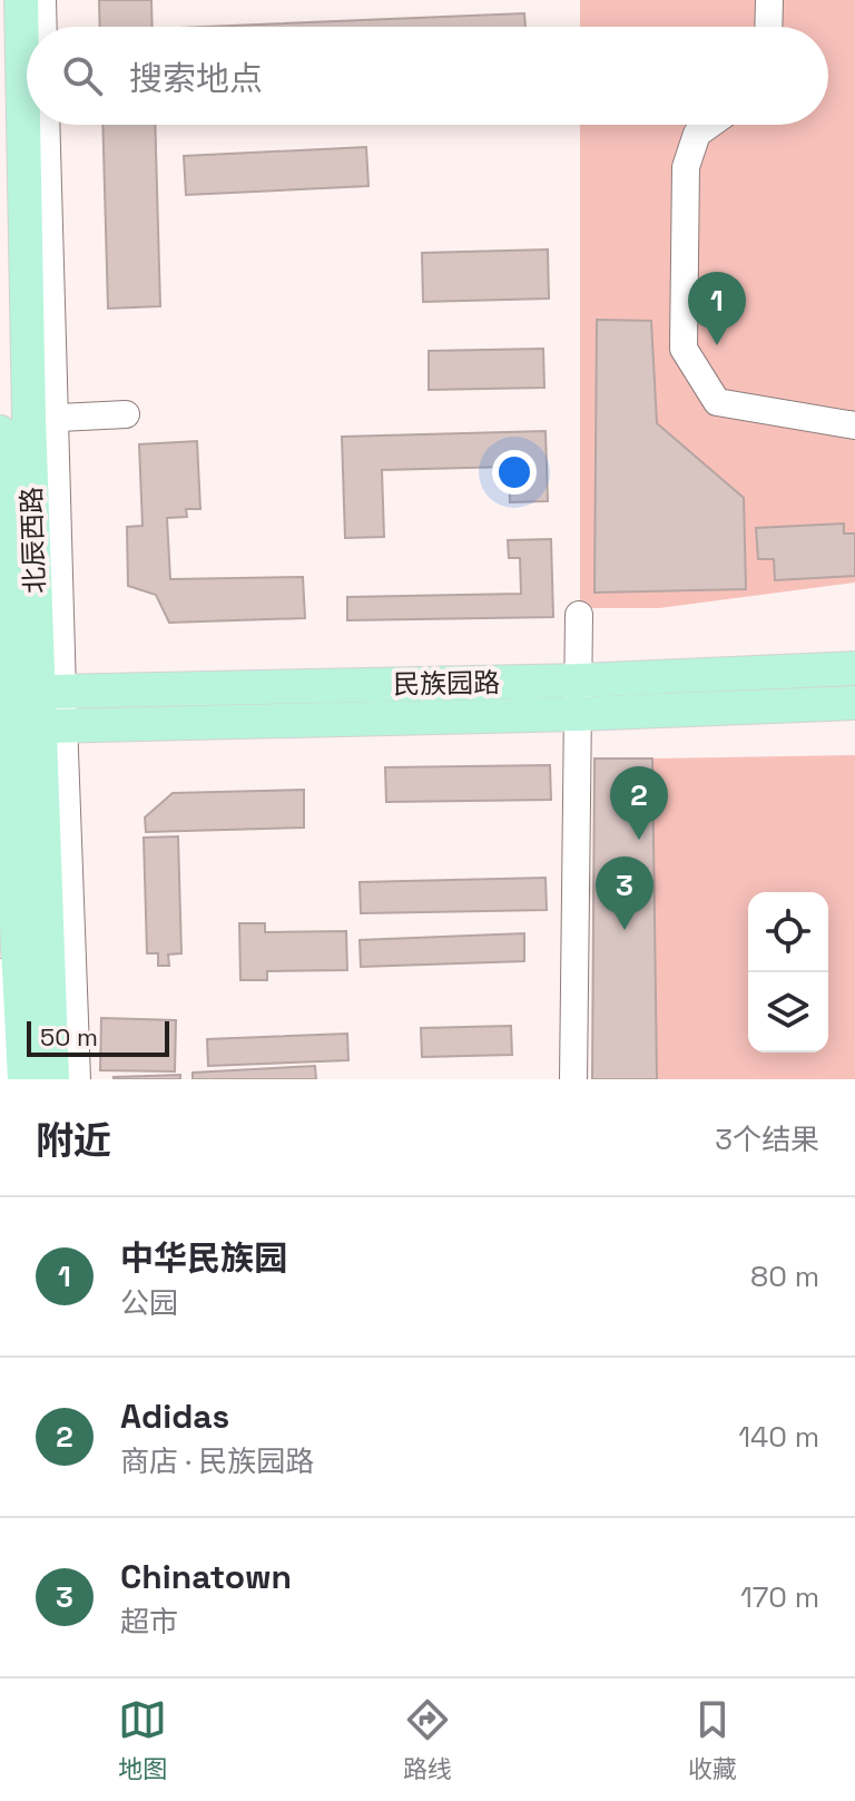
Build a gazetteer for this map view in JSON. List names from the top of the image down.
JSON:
{
  "streets": {
    "main road": ["北辰西路", "民族园路"]
  },
  "crossings": [
    ["北辰西路", "民族园路"]
  ],
  "scale_bar": "50 m",
  "page": {
    "search": "搜索地点",
    "pins": ["1", "2", "3"],
    "scale": "50 m",
    "heading": ["附近", "3个结果"],
    "list": [
      {
        "mark": "1",
        "name": "中华民族园",
        "note": "公园",
        "value": "80 m"
      },
      {
        "mark": "2",
        "name": "Adidas",
        "note": "商店 · 民族园路",
        "value": "140 m"
      },
      {
        "mark": "3",
        "name": "Chinatown",
        "note": "超市",
        "value": "170 m"
      }
    ],
    "nav": ["地图", "路线", "收藏"]
  }
}
